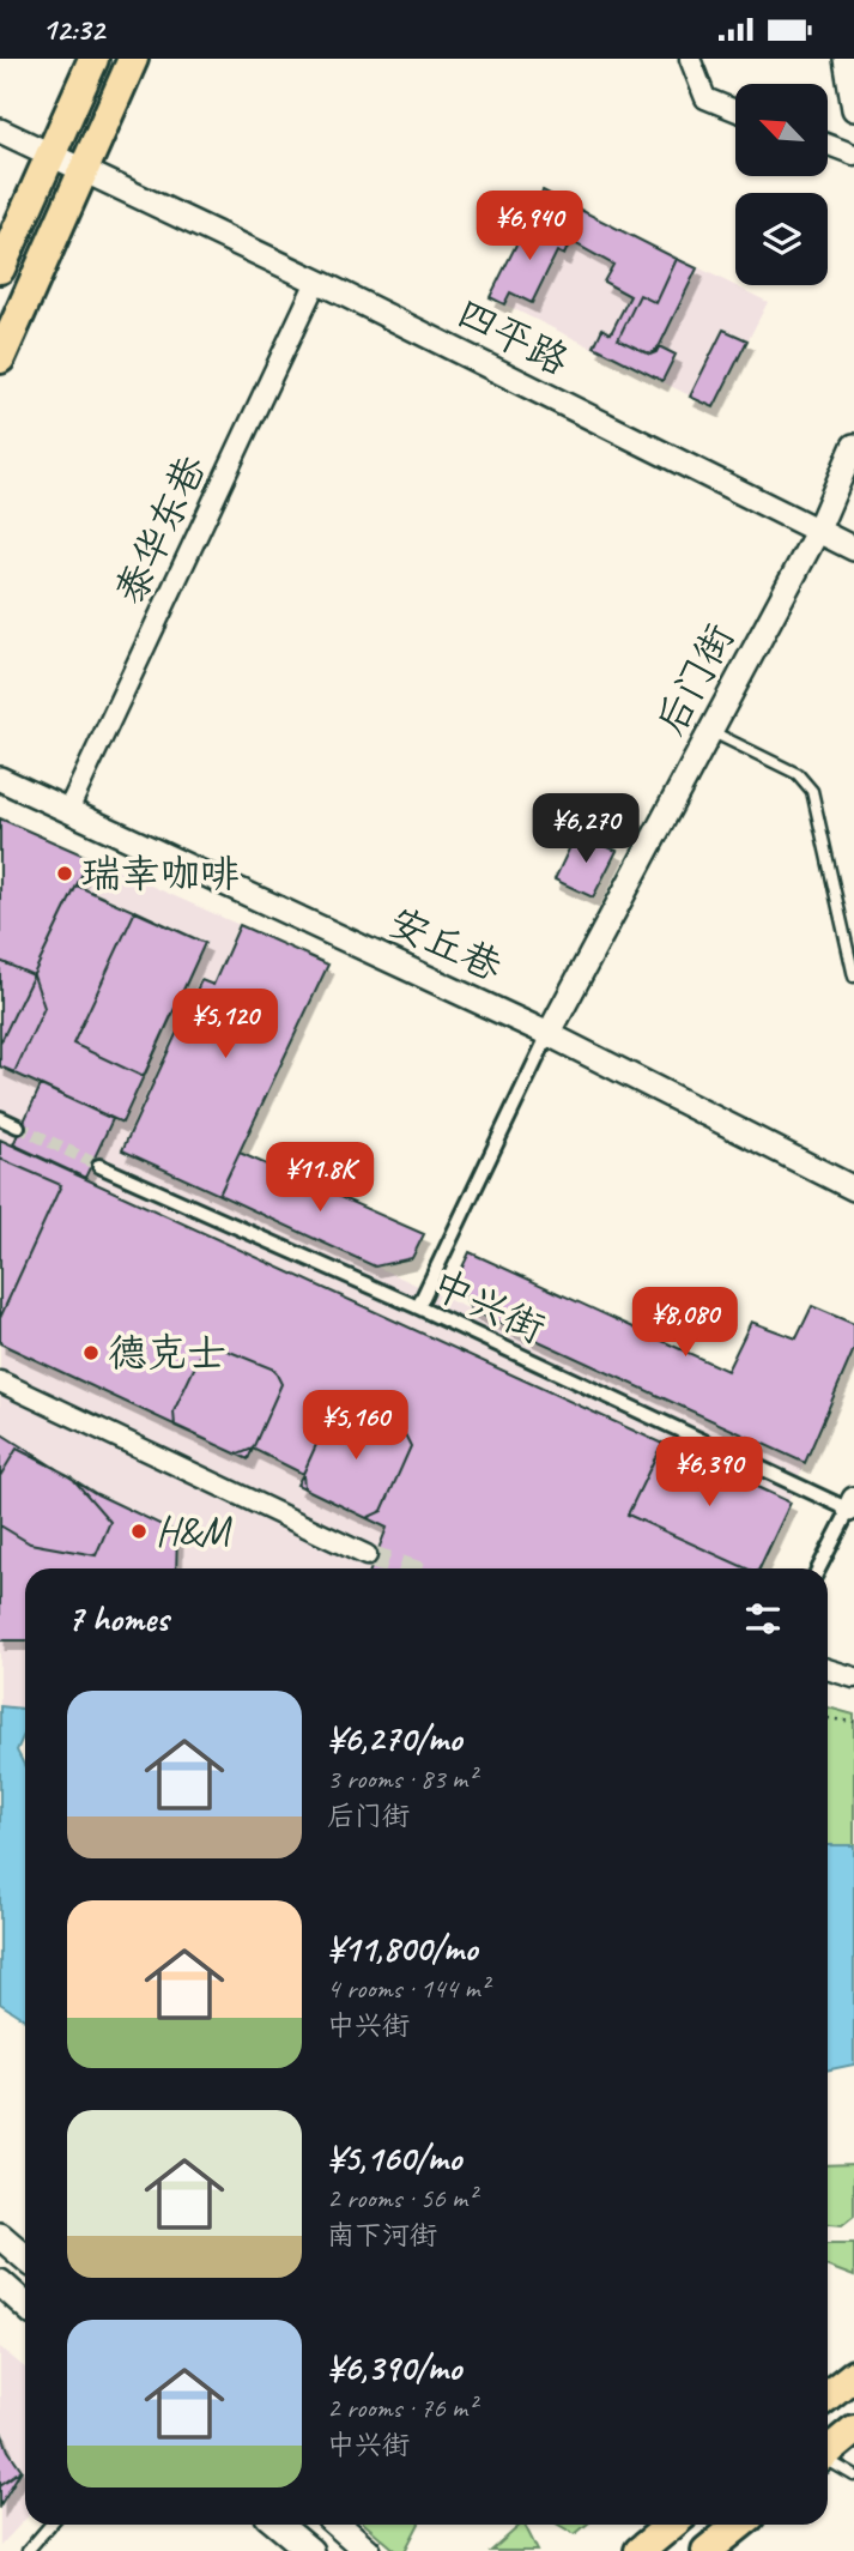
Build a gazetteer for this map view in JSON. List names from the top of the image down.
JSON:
{
  "streets": {
    "street": [
      "四平路",
      "泰华东巷",
      "后门街",
      "安丘巷",
      "中兴街"
    ]
  },
  "crossings": [
    ["四平路", "泰华东巷"],
    ["四平路", "后门街"],
    ["泰华东巷", "安丘巷"],
    ["后门街", "安丘巷"]
  ],
  "places": ["瑞幸咖啡", "德克士", "H&M"],
  "north": "top left",
  "page": {
    "status": "12:32",
    "price": [
      "¥6,940",
      "¥6,270",
      "¥5,120",
      "¥11.8K",
      "¥8,080",
      "¥5,160",
      "¥6,390"
    ],
    "heading": "7 homes",
    "list": [
      {
        "name": "¥6,270/mo",
        "note": "3 rooms · 83 m² · 后门街"
      },
      {
        "name": "¥11,800/mo",
        "note": "4 rooms · 144 m² · 中兴街"
      },
      {
        "name": "¥5,160/mo",
        "note": "2 rooms · 56 m² · 南下河街"
      },
      {
        "name": "¥6,390/mo",
        "note": "2 rooms · 76 m² · 中兴街"
      }
    ]
  }
}
